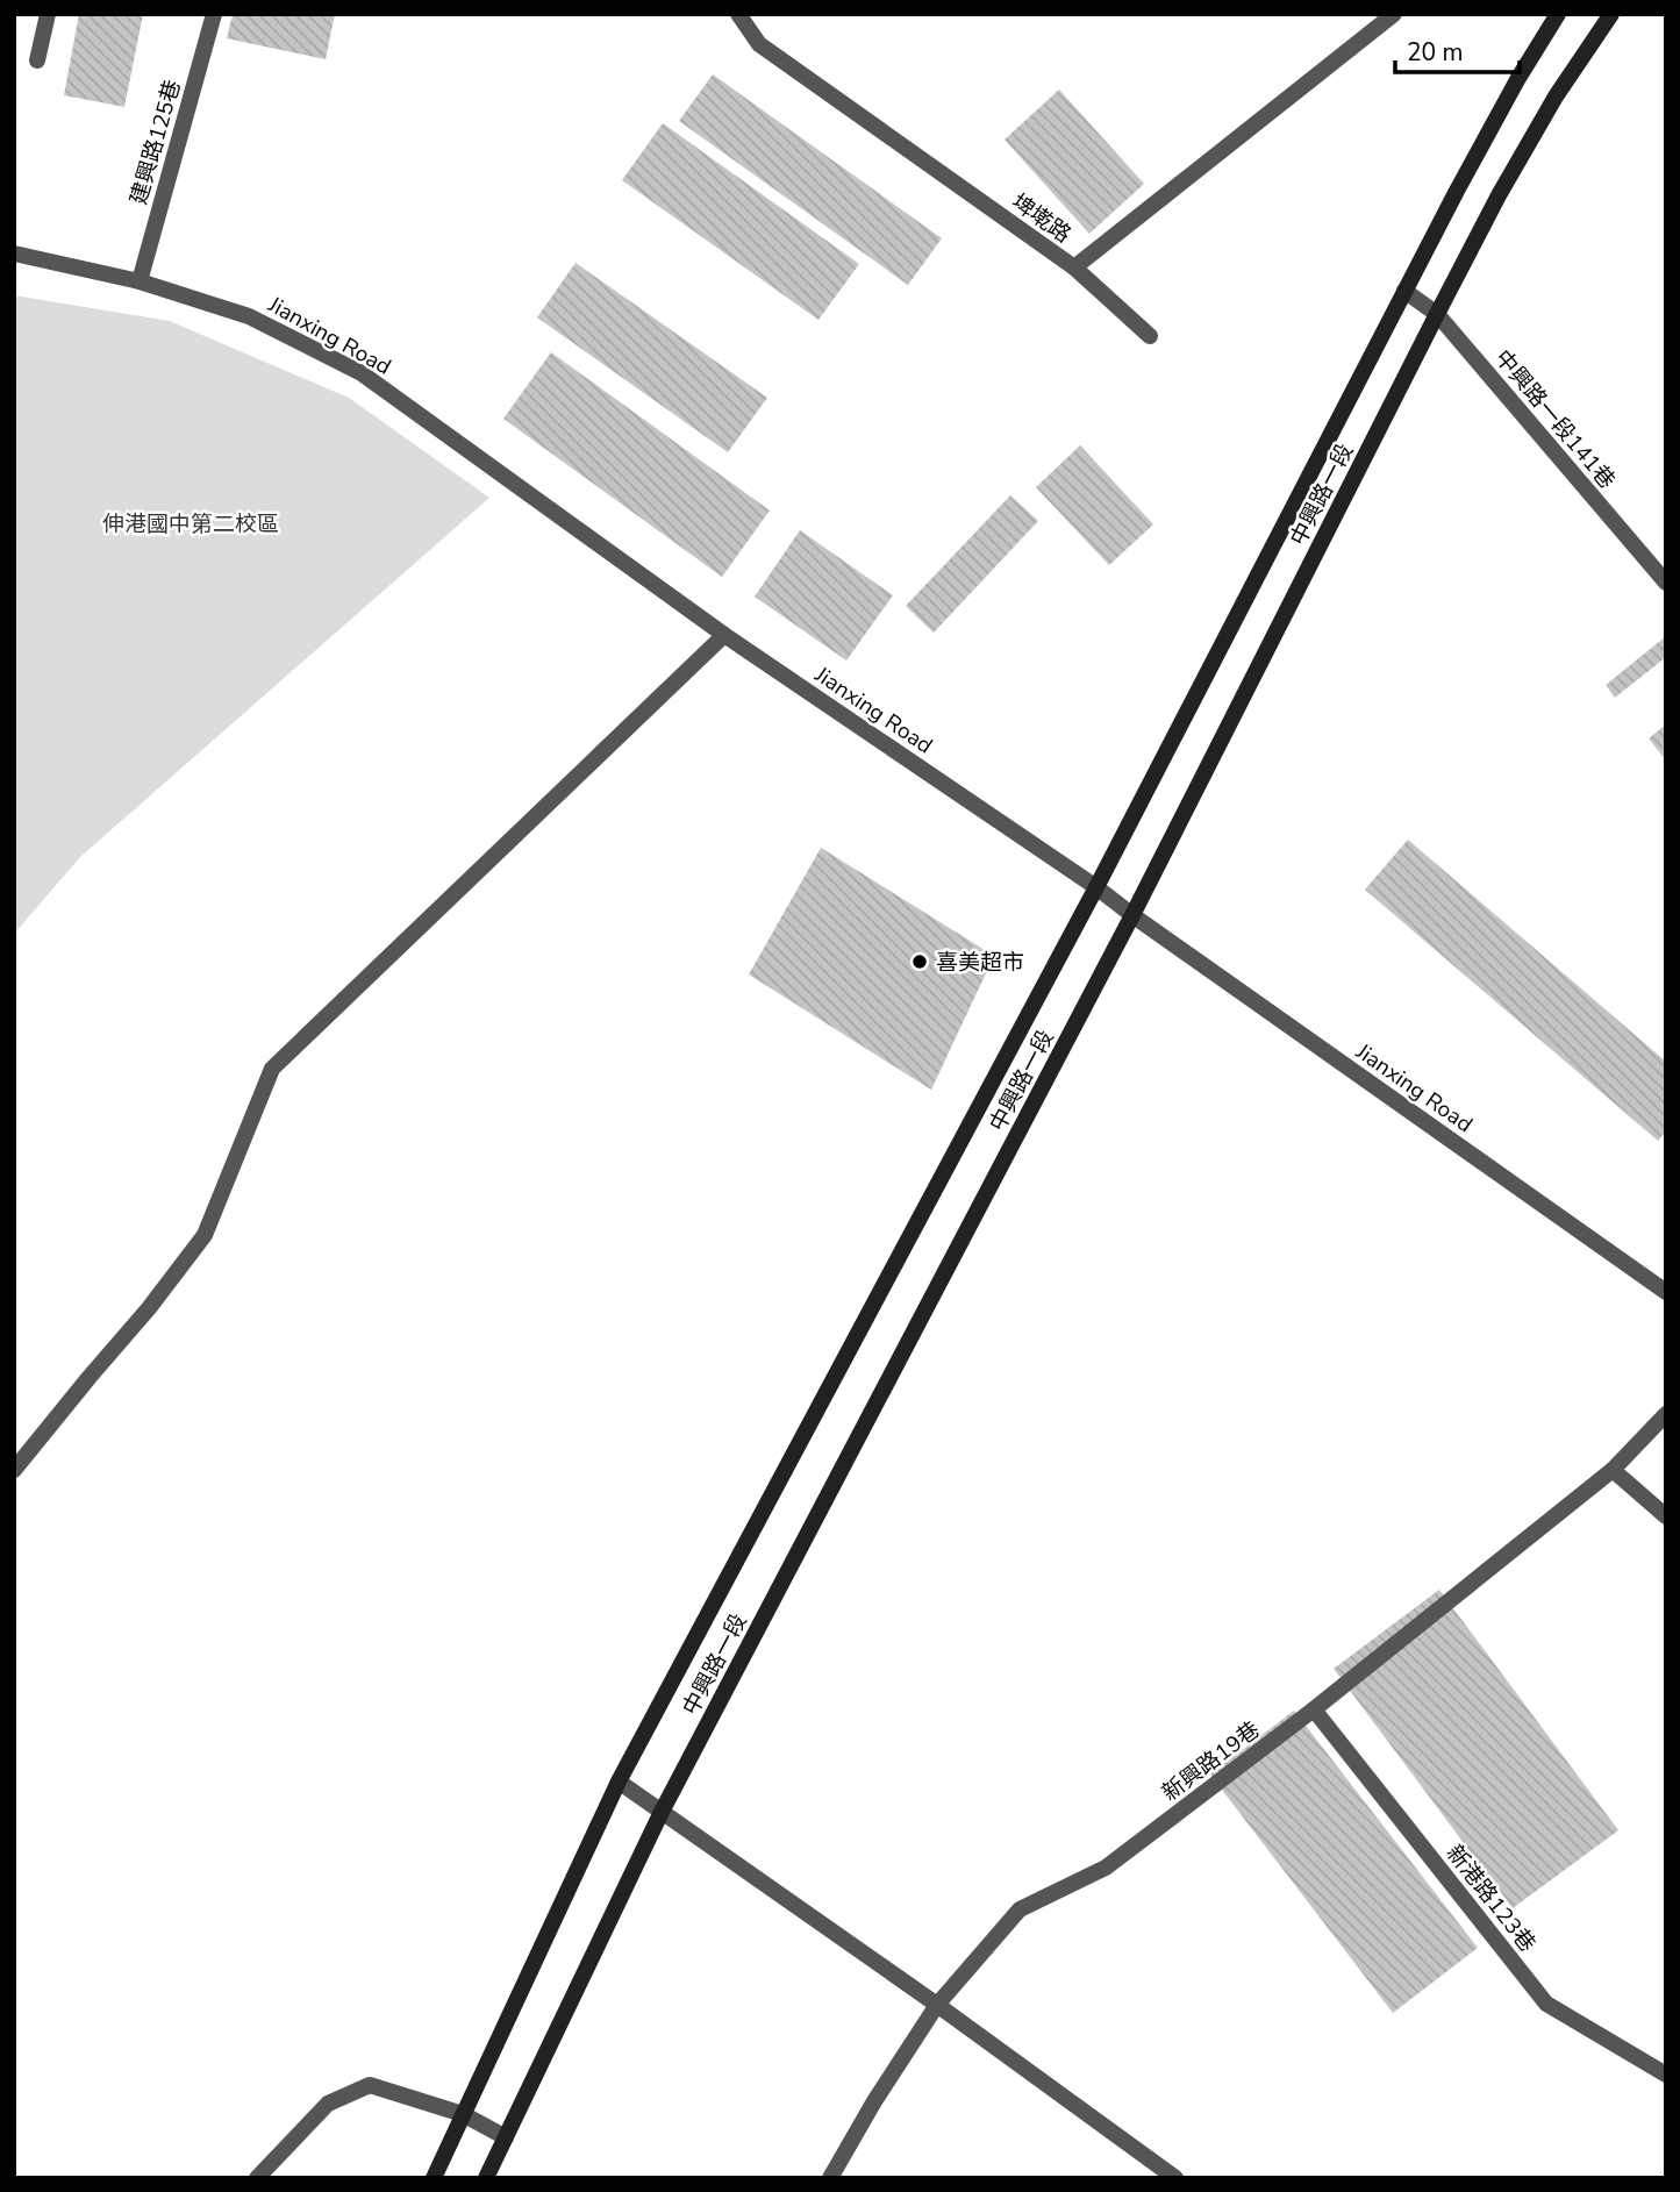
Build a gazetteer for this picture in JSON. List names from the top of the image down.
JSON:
{
  "streets": {
    "main road": ["中興路一段"],
    "street": [
      "建興路125巷",
      "埤墘路",
      "Jianxing Road",
      "中興路一段141巷",
      "新興路19巷",
      "新港路123巷"
    ]
  },
  "crossings": [
    ["建興路125巷", "Jianxing Road"],
    ["Jianxing Road", "中興路一段"],
    ["中興路一段141巷", "中興路一段"],
    ["新興路19巷", "新港路123巷"]
  ],
  "parks": ["伸港國中第二校區"],
  "places": ["喜美超市"],
  "scale_bar": "20 m"
}
